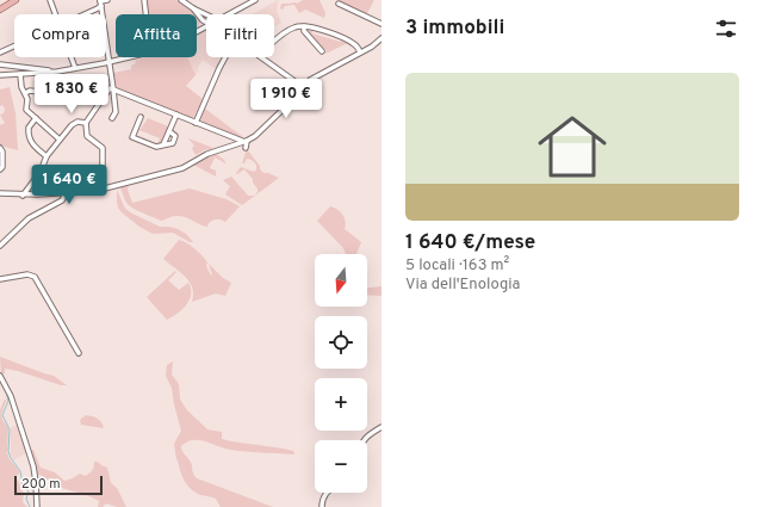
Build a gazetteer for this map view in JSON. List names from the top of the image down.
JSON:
{
  "scale_bar": "200 m",
  "north": "bottom",
  "page": {
    "heading": "3 immobili",
    "chip": ["Compra", "Affitta", "Filtri"],
    "list": [
      {
        "name": "1 640 €/mese",
        "note": "5 locali · 163 m² · Via dell'Enologia"
      }
    ],
    "price": ["1 830 €", "1 910 €", "1 640 €"],
    "map_buttons": ["+", "−"],
    "scale": "200 m"
  }
}
